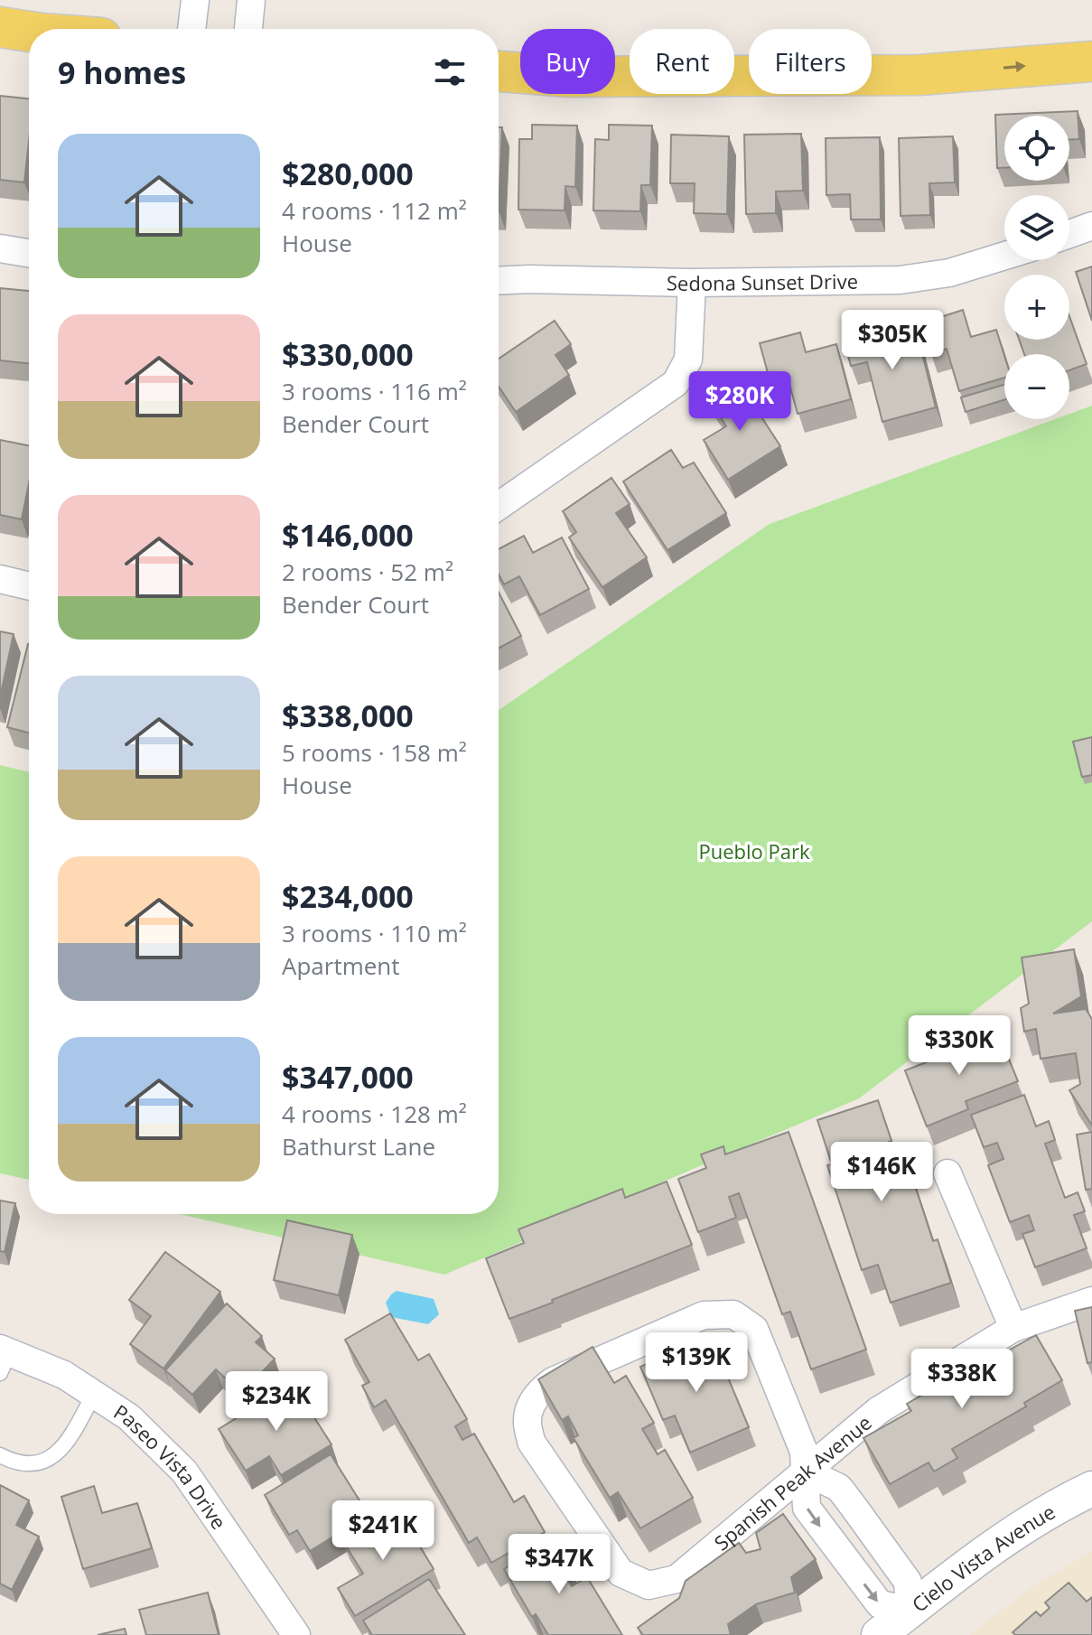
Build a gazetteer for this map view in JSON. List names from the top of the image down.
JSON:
{
  "streets": {
    "street": [
      "Sedona Sunset Drive",
      "Paseo Vista Drive",
      "Spanish Peak Avenue",
      "Cielo Vista Avenue"
    ]
  },
  "parks": ["Pueblo Park"],
  "page": {
    "chip": ["Buy", "Rent", "Filters"],
    "heading": "9 homes",
    "map_buttons": ["+", "−"],
    "list": [
      {
        "name": "$280,000",
        "note": "4 rooms · 112 m² · House"
      },
      {
        "name": "$330,000",
        "note": "3 rooms · 116 m² · Bender Court"
      },
      {
        "name": "$146,000",
        "note": "2 rooms · 52 m² · Bender Court"
      },
      {
        "name": "$338,000",
        "note": "5 rooms · 158 m² · House"
      },
      {
        "name": "$234,000",
        "note": "3 rooms · 110 m² · Apartment"
      },
      {
        "name": "$347,000",
        "note": "4 rooms · 128 m² · Bathurst Lane"
      }
    ],
    "price": [
      "$305K",
      "$280K",
      "$330K",
      "$146K",
      "$139K",
      "$338K",
      "$234K",
      "$241K",
      "$347K"
    ]
  }
}
